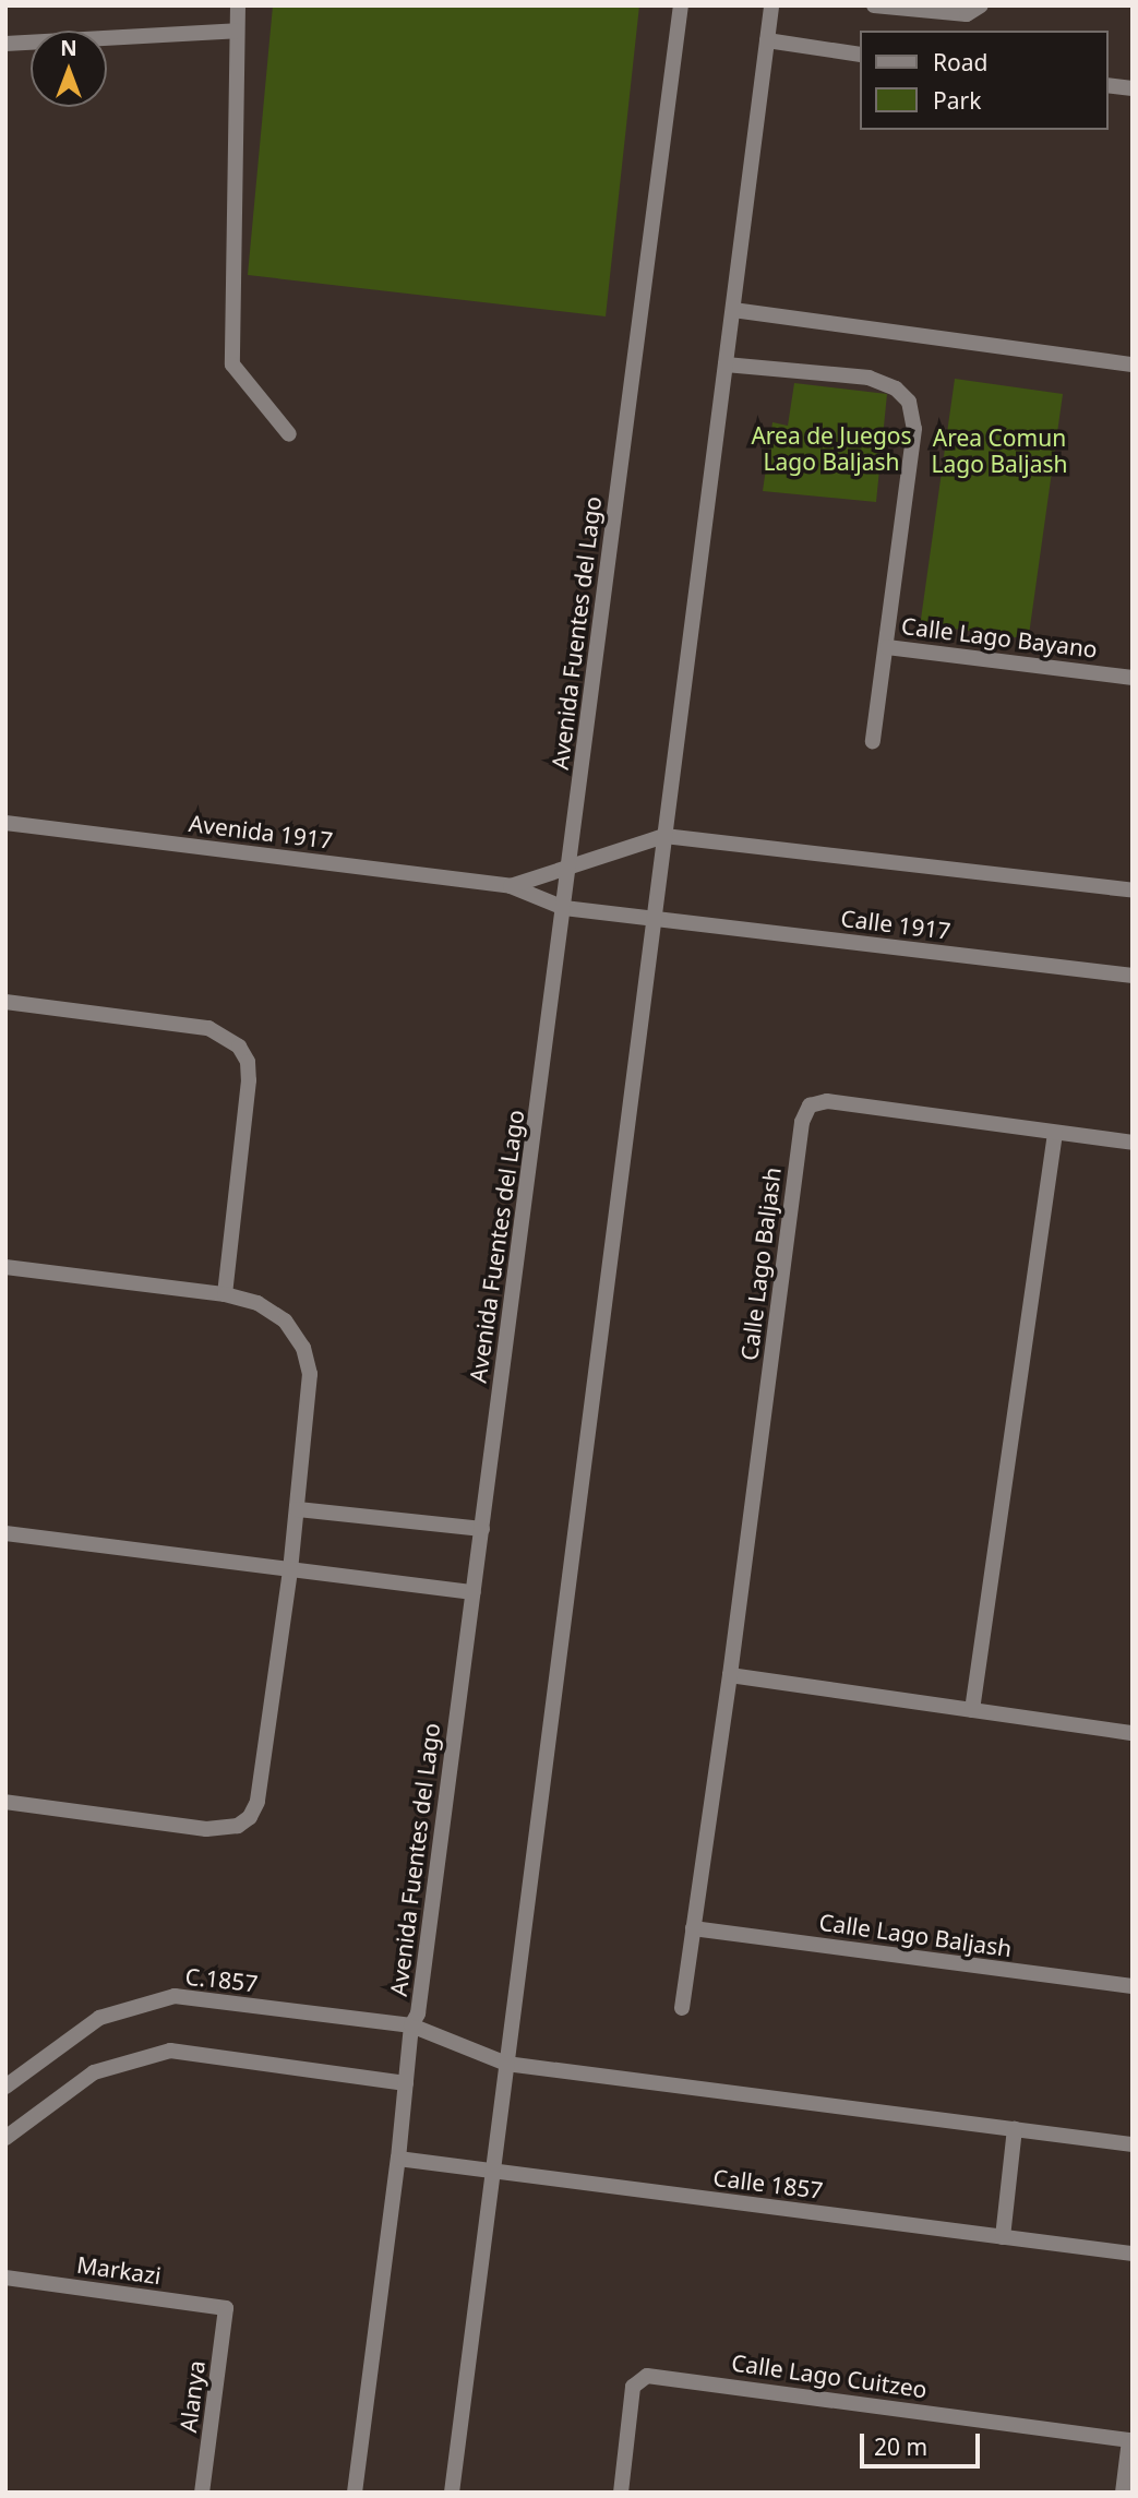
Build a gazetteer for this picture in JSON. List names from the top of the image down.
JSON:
{
  "streets": {
    "street": [
      "Avenida Fuentes del Lago",
      "Calle Lago Bayano",
      "Avenida 1917",
      "Calle 1917",
      "Calle Lago Baljash",
      "C.1857",
      "Calle 1857",
      "Markazi",
      "Calle Lago Cuitzeo",
      "Alanya"
    ]
  },
  "crossings": [
    ["Avenida Fuentes del Lago", "Calle 1917"],
    ["Avenida Fuentes del Lago", "C.1857"],
    ["Avenida Fuentes del Lago", "Calle 1857"],
    ["Avenida 1917", "Calle 1917"],
    ["Markazi", "Alanya"]
  ],
  "parks": ["Area de Juegos Lago Baljash", "Area Comun Lago Baljash"],
  "legend": ["Road", "Park"],
  "scale_bar": "20 m",
  "north": "top"
}
